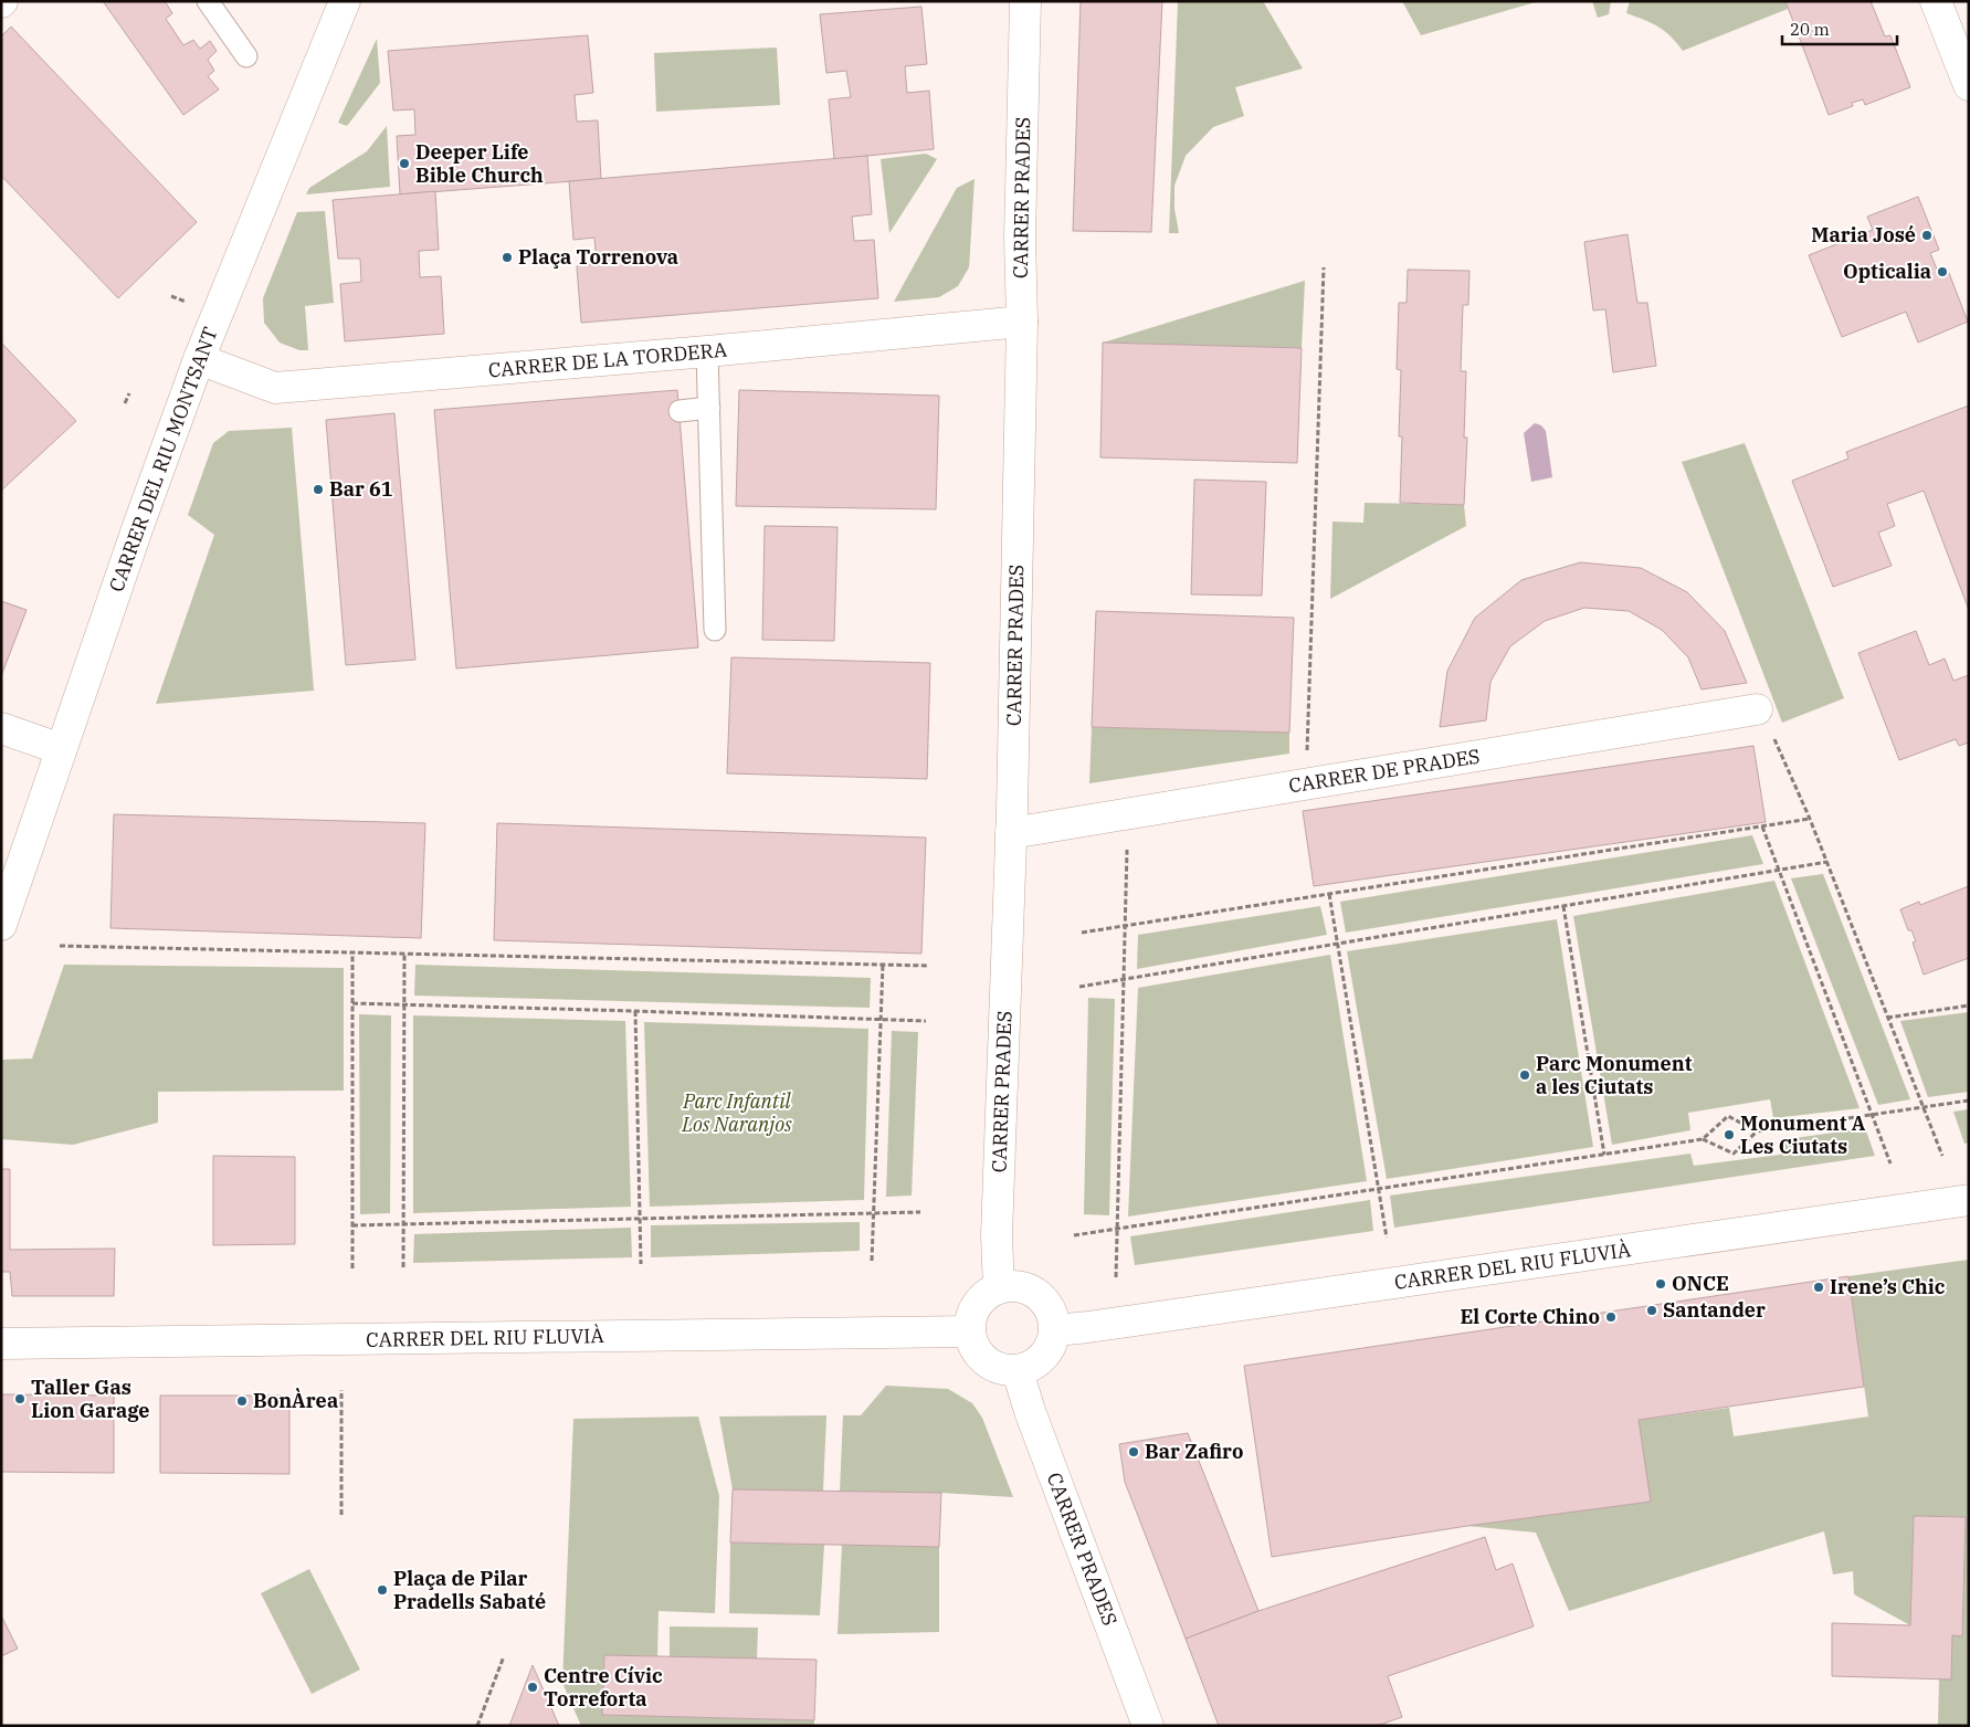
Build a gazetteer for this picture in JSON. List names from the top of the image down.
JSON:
{
  "streets": {
    "street": [
      "CARRER PRADES",
      "CARRER DE LA TORDERA",
      "CARRER DEL RIU MONTSANT",
      "CARRER DE PRADES",
      "CARRER DEL RIU FLUVIÀ"
    ]
  },
  "crossings": [
    ["CARRER PRADES", "CARRER DE LA TORDERA"],
    ["CARRER PRADES", "CARRER DE PRADES"],
    ["CARRER PRADES", "CARRER DEL RIU FLUVIÀ"],
    ["CARRER DE LA TORDERA", "CARRER DEL RIU MONTSANT"]
  ],
  "parks": ["Parc Infantil Los Naranjos"],
  "places": [
    "Deeper Life Bible Church",
    "Maria José",
    "Plaça Torrenova",
    "Opticalia",
    "Bar 61",
    "Parc Monument a les Ciutats",
    "Monument A Les Ciutats",
    "ONCE",
    "Irene’s Chic",
    "Santander",
    "El Corte Chino",
    "Taller Gas Lion Garage",
    "BonÀrea",
    "Bar Zafiro",
    "Plaça de Pilar Pradells Sabaté",
    "Centre Cívic Torreforta"
  ],
  "scale_bar": "20 m"
}
